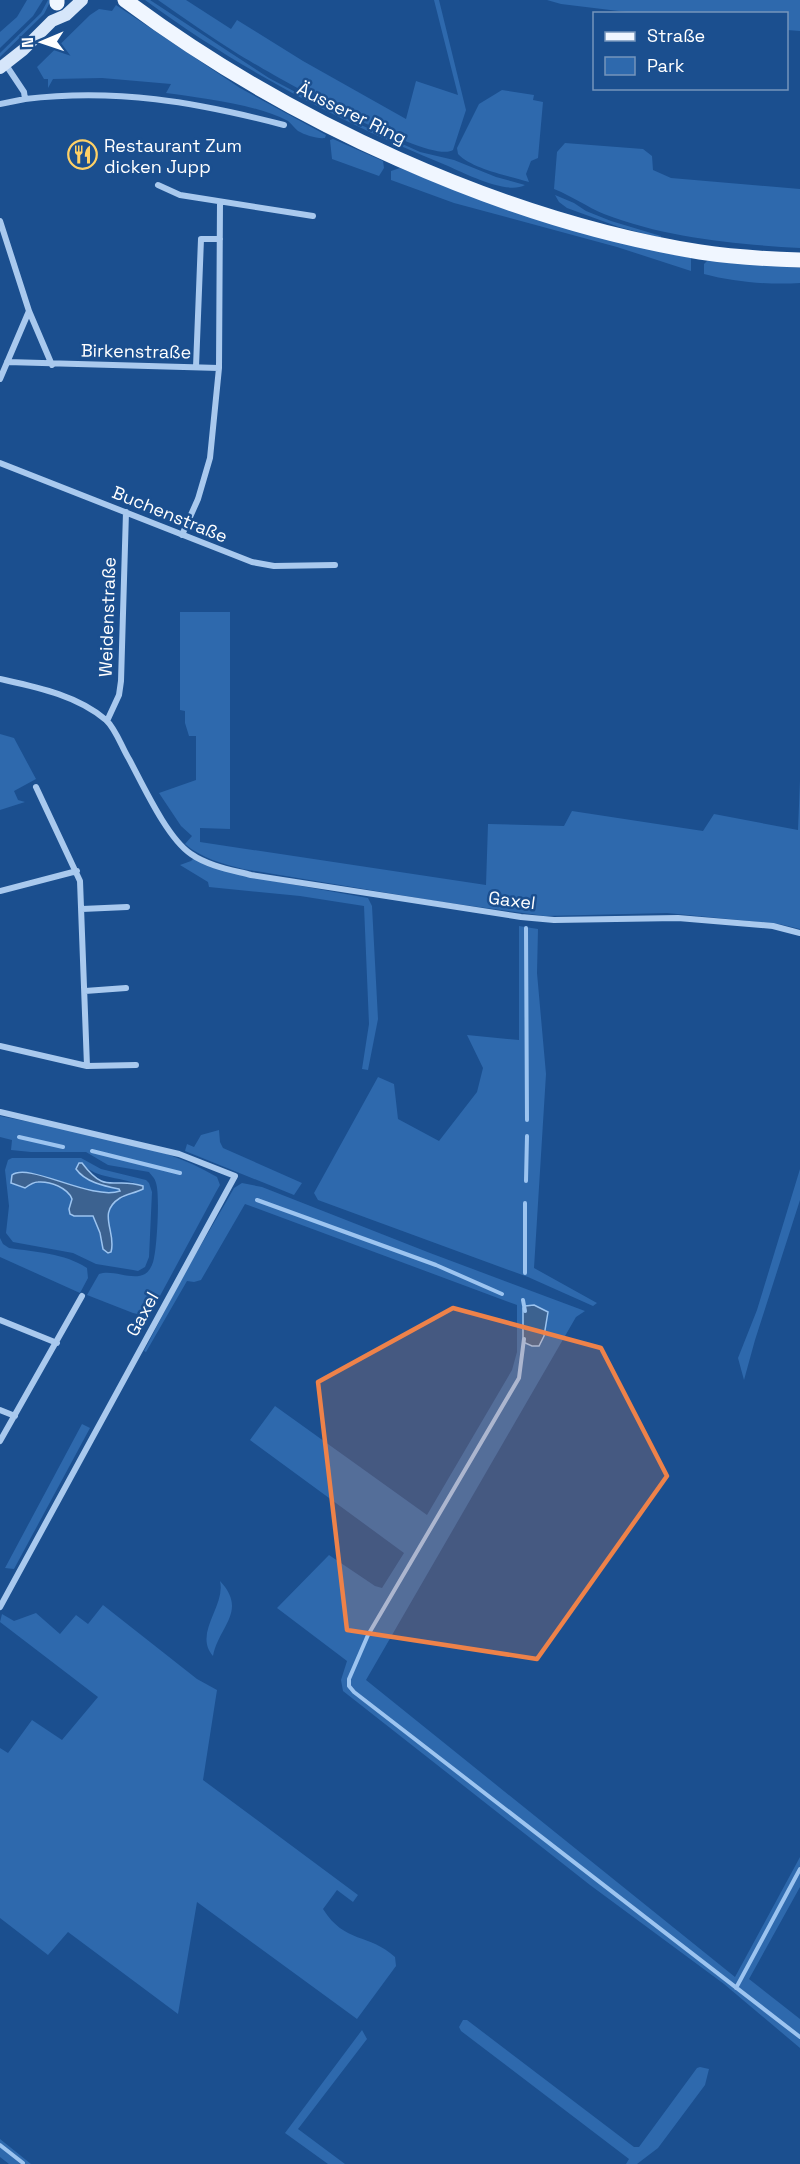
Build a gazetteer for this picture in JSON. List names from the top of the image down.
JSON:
{
  "streets": {
    "main road": ["Äusserer Ring"],
    "street": [
      "Birkenstraße",
      "Buchenstraße",
      "Weidenstraße",
      "Gaxel"
    ]
  },
  "crossings": [
    ["Buchenstraße", "Weidenstraße"],
    ["Weidenstraße", "Gaxel"]
  ],
  "places": {
    "restaurant": ["Restaurant Zum dicken Jupp"]
  },
  "legend": ["Straße", "Park"],
  "north": "left"
}
